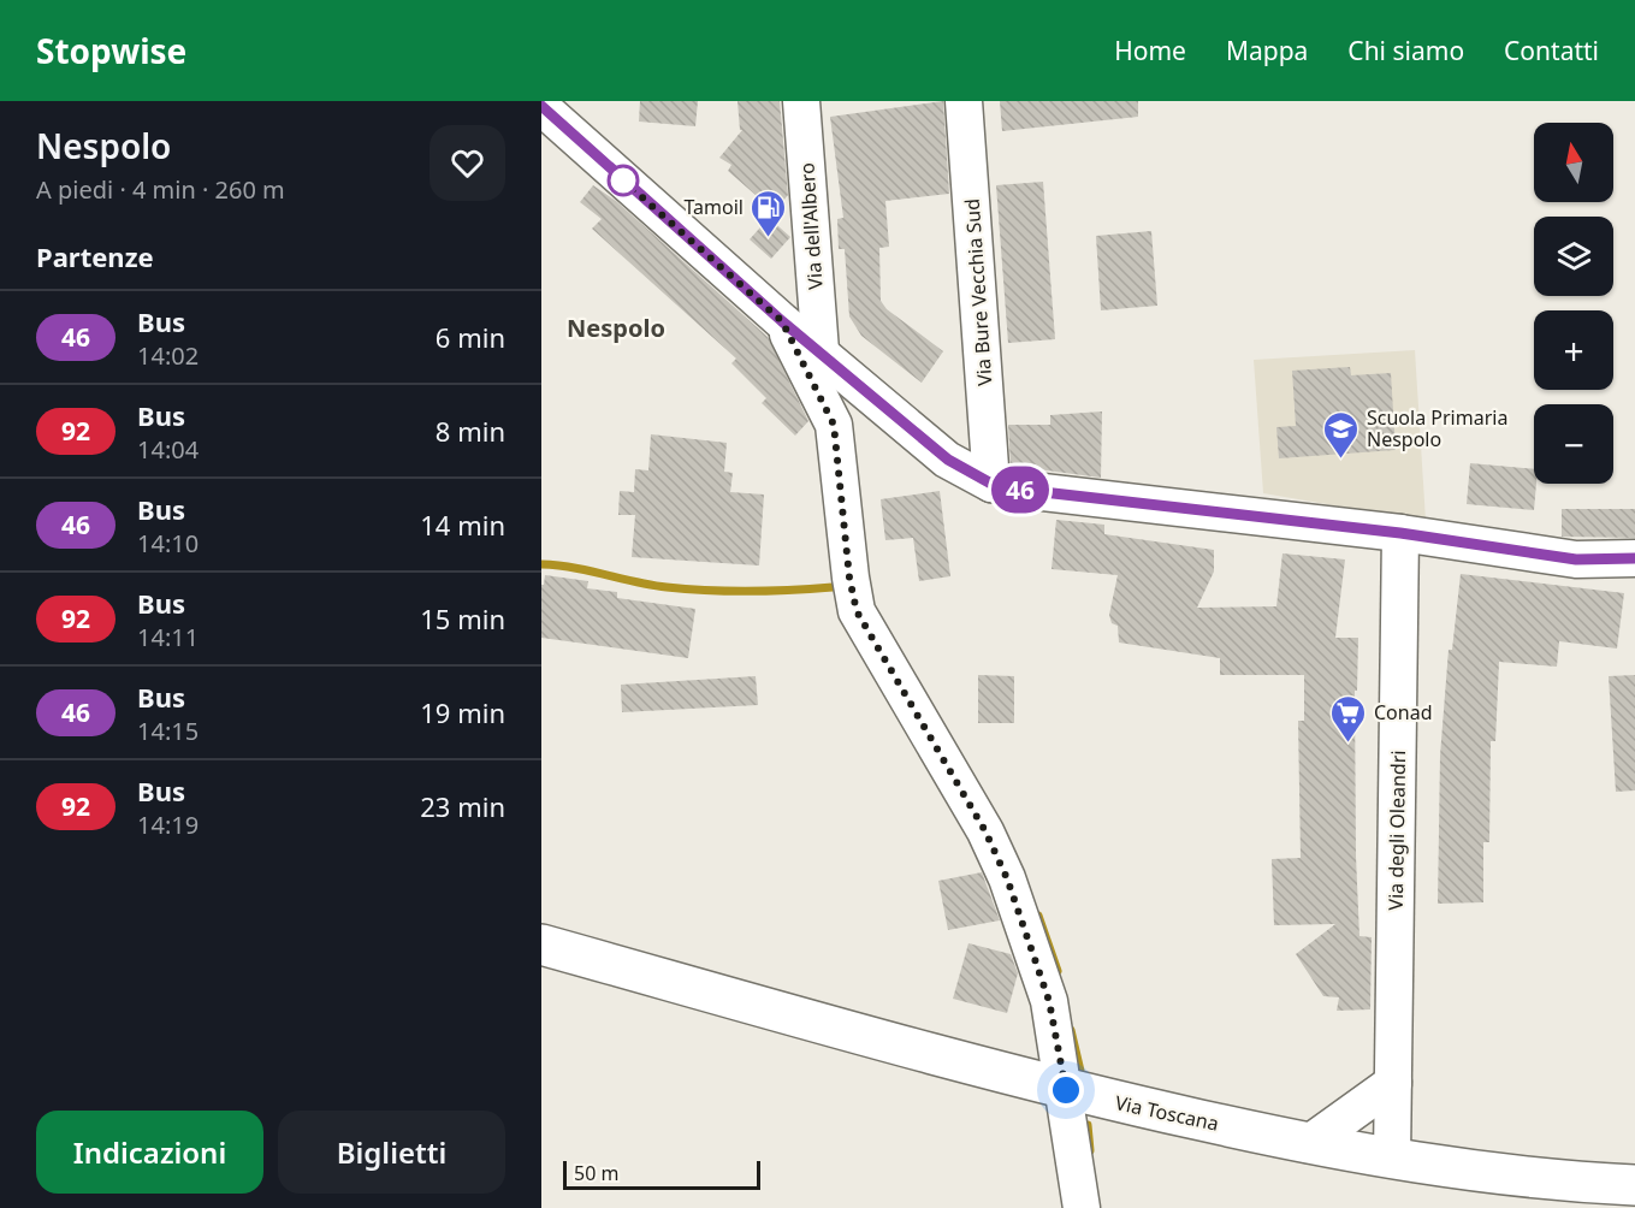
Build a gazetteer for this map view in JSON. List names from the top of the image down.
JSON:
{
  "streets": {
    "main road": ["Via Toscana"],
    "street": ["Via dell'Albero", "Via Bure Vecchia Sud", "Via degli Oleandri"]
  },
  "crossings": [
    ["Via degli Oleandri", "Via Toscana"]
  ],
  "districts": ["Nespolo"],
  "places": {
    "fuel station": ["Tamoil"],
    "school or university": ["Scuola Primaria Nespolo"],
    "supermarket": ["Conad"]
  },
  "lines": ["bus line 46"],
  "scale_bar": "50 m",
  "north": "top",
  "page": {
    "header": "Stopwise",
    "nav": [
      "Home",
      "Mappa",
      "Chi siamo",
      "Contatti"
    ],
    "heading": [
      ["Nespolo", "A piedi · 4 min · 260 m"],
      "Partenze"
    ],
    "on_map": "46",
    "map_buttons": ["+", "−"],
    "list": [
      {
        "mark": "46",
        "name": "Bus",
        "note": "14:02",
        "value": "6 min"
      },
      {
        "mark": "92",
        "name": "Bus",
        "note": "14:04",
        "value": "8 min"
      },
      {
        "mark": "46",
        "name": "Bus",
        "note": "14:10",
        "value": "14 min"
      },
      {
        "mark": "92",
        "name": "Bus",
        "note": "14:11",
        "value": "15 min"
      },
      {
        "mark": "46",
        "name": "Bus",
        "note": "14:15",
        "value": "19 min"
      },
      {
        "mark": "92",
        "name": "Bus",
        "note": "14:19",
        "value": "23 min"
      }
    ],
    "buttons": ["Indicazioni", "Biglietti"],
    "scale": "50 m"
  }
}
